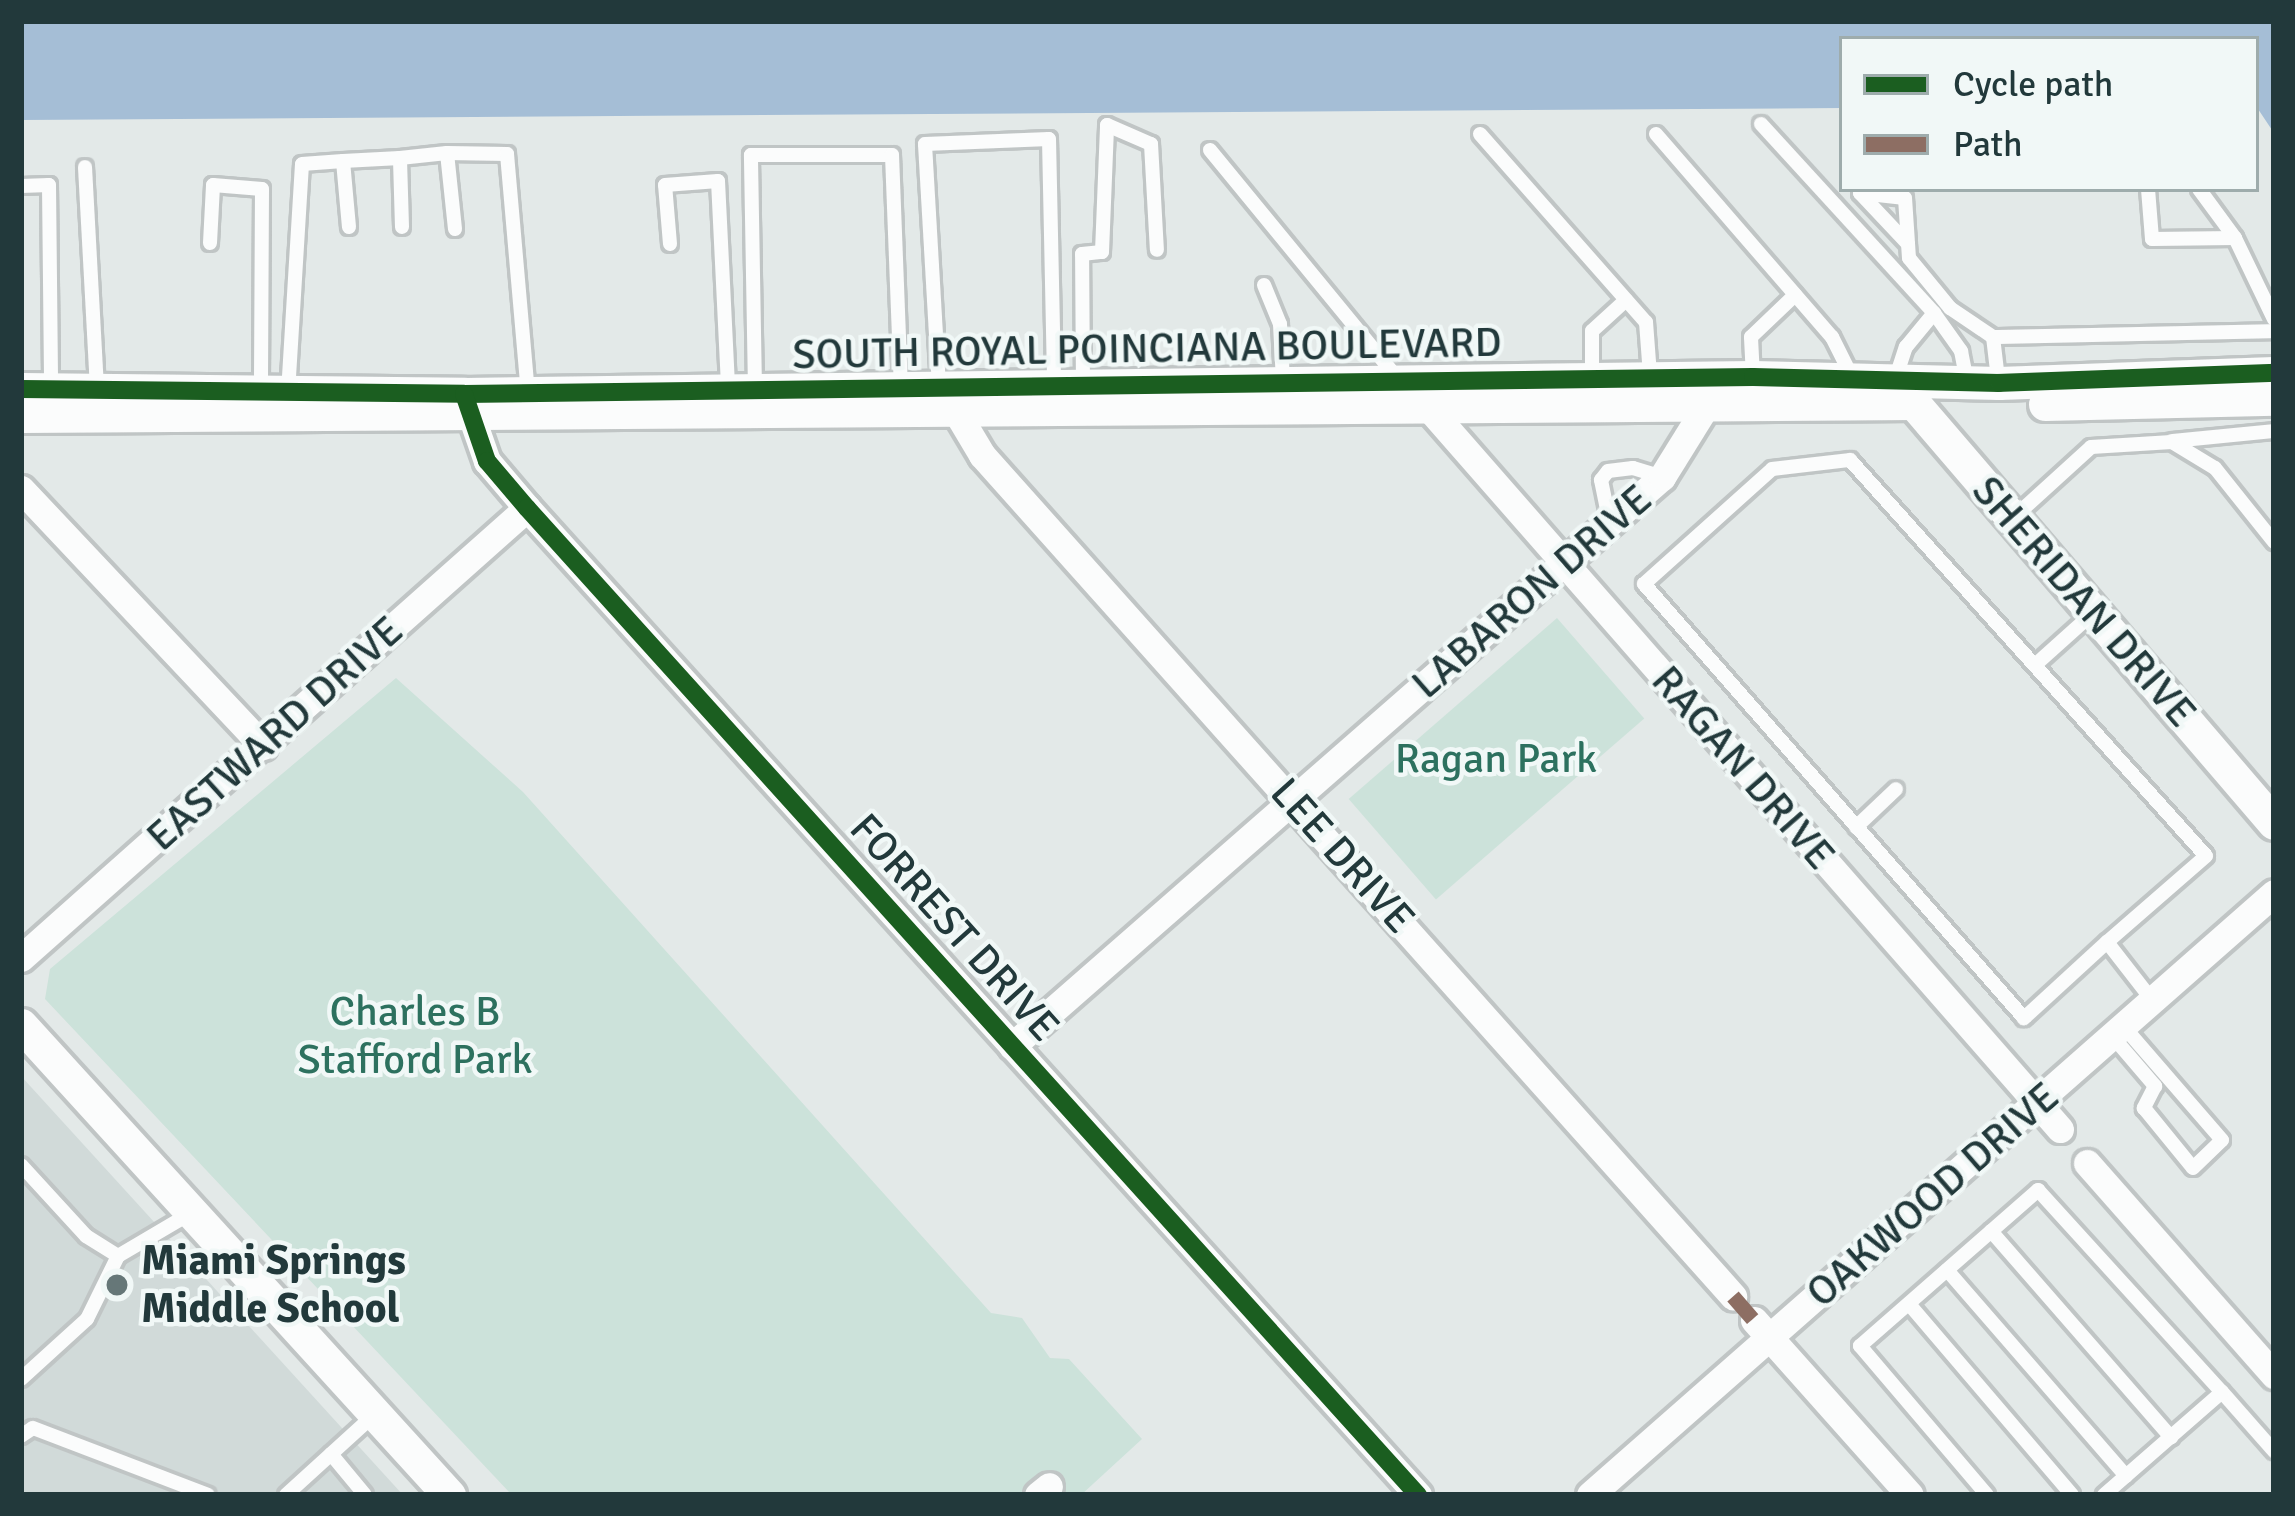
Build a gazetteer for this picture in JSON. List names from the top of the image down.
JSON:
{
  "streets": {
    "street": [
      "SOUTH ROYAL POINCIANA BOULEVARD",
      "LABARON DRIVE",
      "SHERIDAN DRIVE",
      "EASTWARD DRIVE",
      "RAGAN DRIVE",
      "LEE DRIVE",
      "FORREST DRIVE",
      "OAKWOOD DRIVE"
    ]
  },
  "crossings": [
    ["SOUTH ROYAL POINCIANA BOULEVARD", "LABARON DRIVE"],
    ["SOUTH ROYAL POINCIANA BOULEVARD", "SHERIDAN DRIVE"],
    ["SOUTH ROYAL POINCIANA BOULEVARD", "RAGAN DRIVE"],
    ["SOUTH ROYAL POINCIANA BOULEVARD", "LEE DRIVE"],
    ["SOUTH ROYAL POINCIANA BOULEVARD", "FORREST DRIVE"],
    ["LABARON DRIVE", "RAGAN DRIVE"],
    ["LABARON DRIVE", "LEE DRIVE"],
    ["LABARON DRIVE", "FORREST DRIVE"],
    ["EASTWARD DRIVE", "FORREST DRIVE"],
    ["RAGAN DRIVE", "OAKWOOD DRIVE"]
  ],
  "parks": ["Ragan Park", "Charles B Stafford Park"],
  "places": ["Miami Springs Middle School"],
  "legend": ["Cycle path", "Path"]
}
